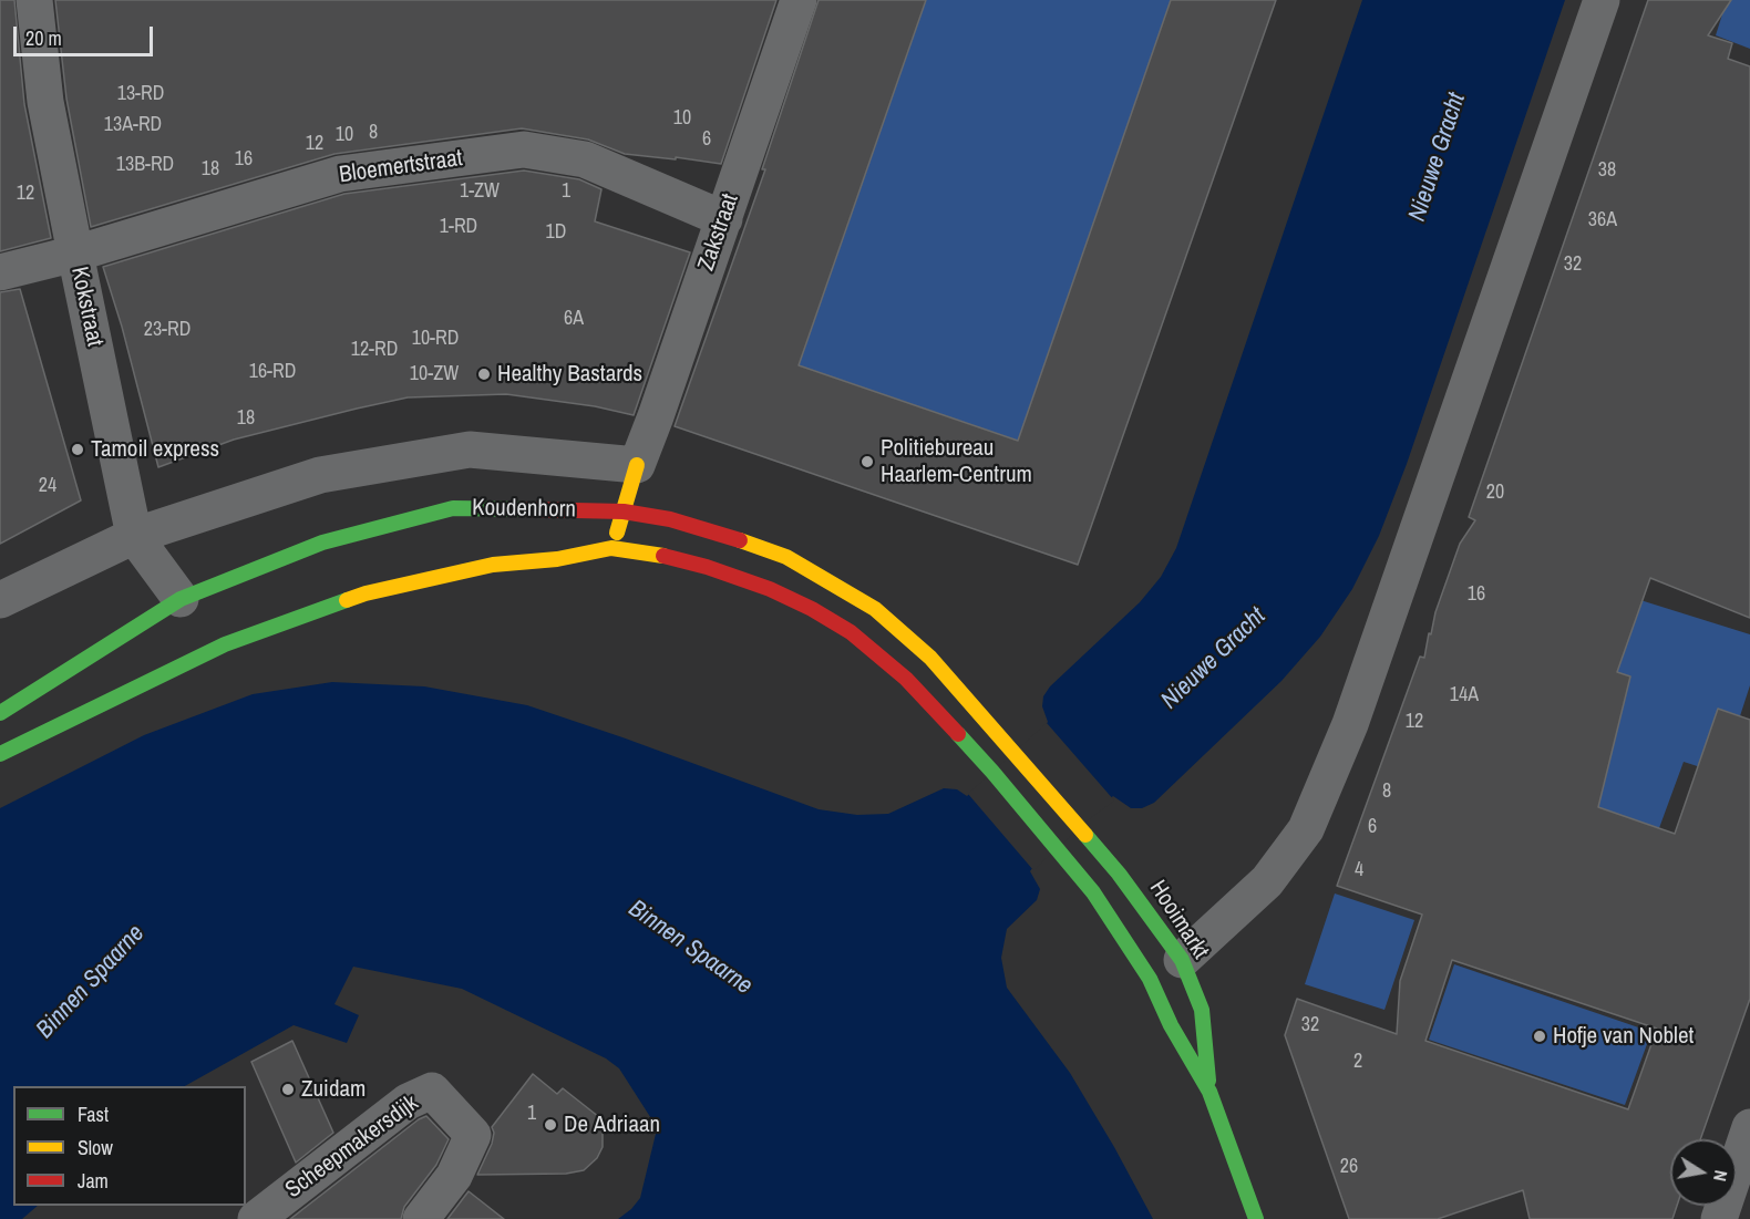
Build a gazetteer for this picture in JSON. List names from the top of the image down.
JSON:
{
  "streets": {
    "street": [
      "Bloemertstraat",
      "Zakstraat",
      "Kokstraat",
      "Koudenhorn",
      "Hooimarkt",
      "Scheepmakersdijk"
    ]
  },
  "crossings": [
    ["Bloemertstraat", "Zakstraat"],
    ["Bloemertstraat", "Kokstraat"],
    ["Kokstraat", "Koudenhorn"],
    ["Koudenhorn", "Hooimarkt"]
  ],
  "water": ["Nieuwe Gracht", "Binnen Spaarne"],
  "places": [
    "Healthy Bastards",
    "Tamoil express",
    "Politiebureau Haarlem-Centrum",
    "Hofje van Noblet",
    "Zuidam",
    "De Adriaan"
  ],
  "house_numbers": [
    "13-RD",
    "10",
    "13A-RD",
    "8",
    "10",
    "6",
    "12",
    "16",
    "13B-RD",
    "18",
    "38",
    "1-ZW",
    "1",
    "12",
    "36A",
    "1-RD",
    "1D",
    "32",
    "6A",
    "23-RD",
    "10-RD",
    "12-RD",
    "16-RD",
    "10-ZW",
    "18",
    "24",
    "20",
    "16",
    "14A",
    "12",
    "8",
    "6",
    "4",
    "32",
    "2",
    "1",
    "26"
  ],
  "legend": ["Fast", "Slow", "Jam"],
  "scale_bar": "20 m",
  "north": "right"
}
